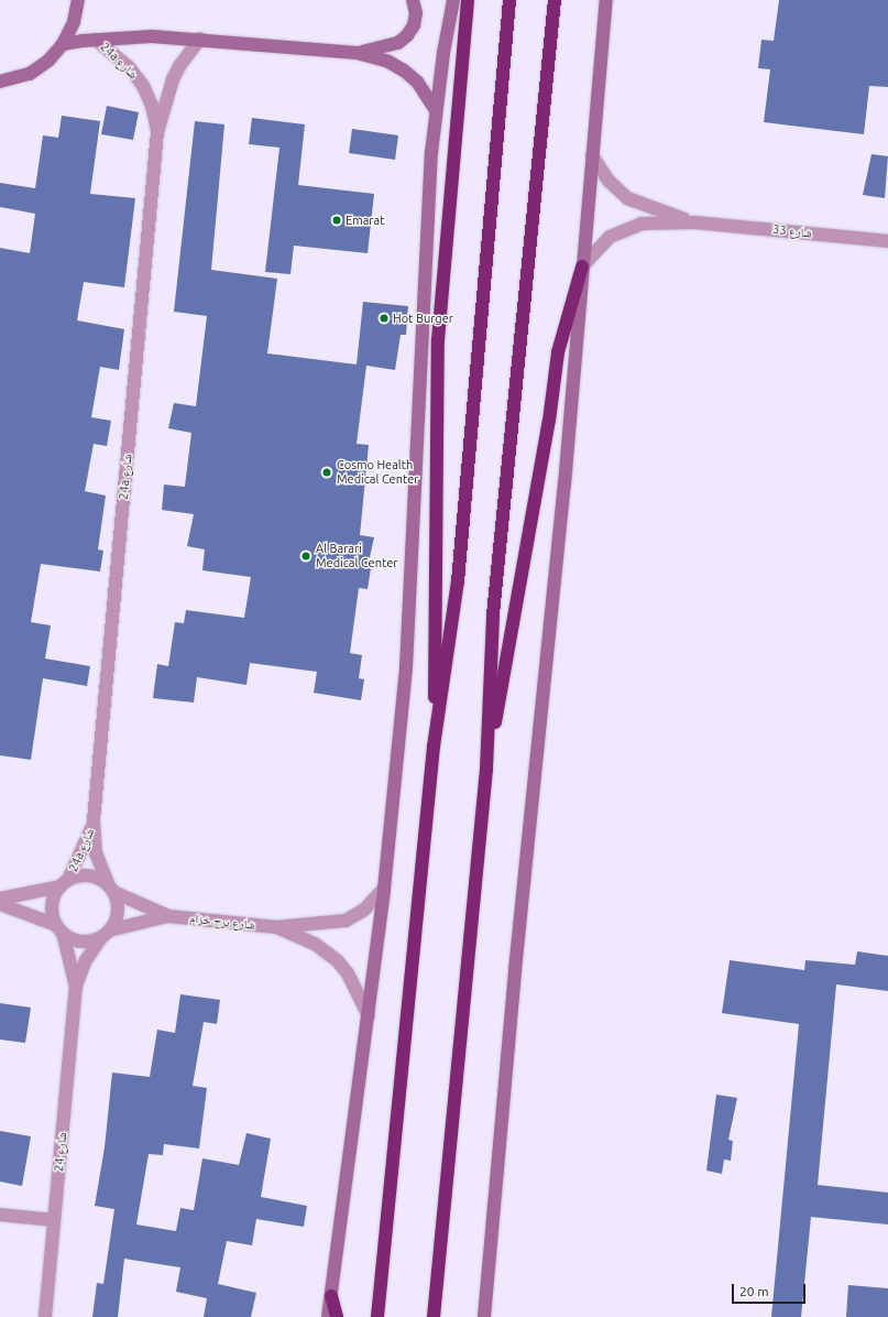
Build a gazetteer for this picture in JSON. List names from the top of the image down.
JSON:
{
  "streets": {
    "street": [
      "24a شارع",
      "شارع 33",
      "شارع برج خزام",
      "شارع 24"
    ]
  },
  "crossings": [
    ["24a شارع", "شارع برج خزام"],
    ["24a شارع", "شارع 24"],
    ["شارع برج خزام", "شارع 24"]
  ],
  "places": [
    "Emarat",
    "Hot Burger",
    "Cosmo Health Medical Center",
    "Al Barari Medical Center"
  ],
  "scale_bar": "20 m"
}
